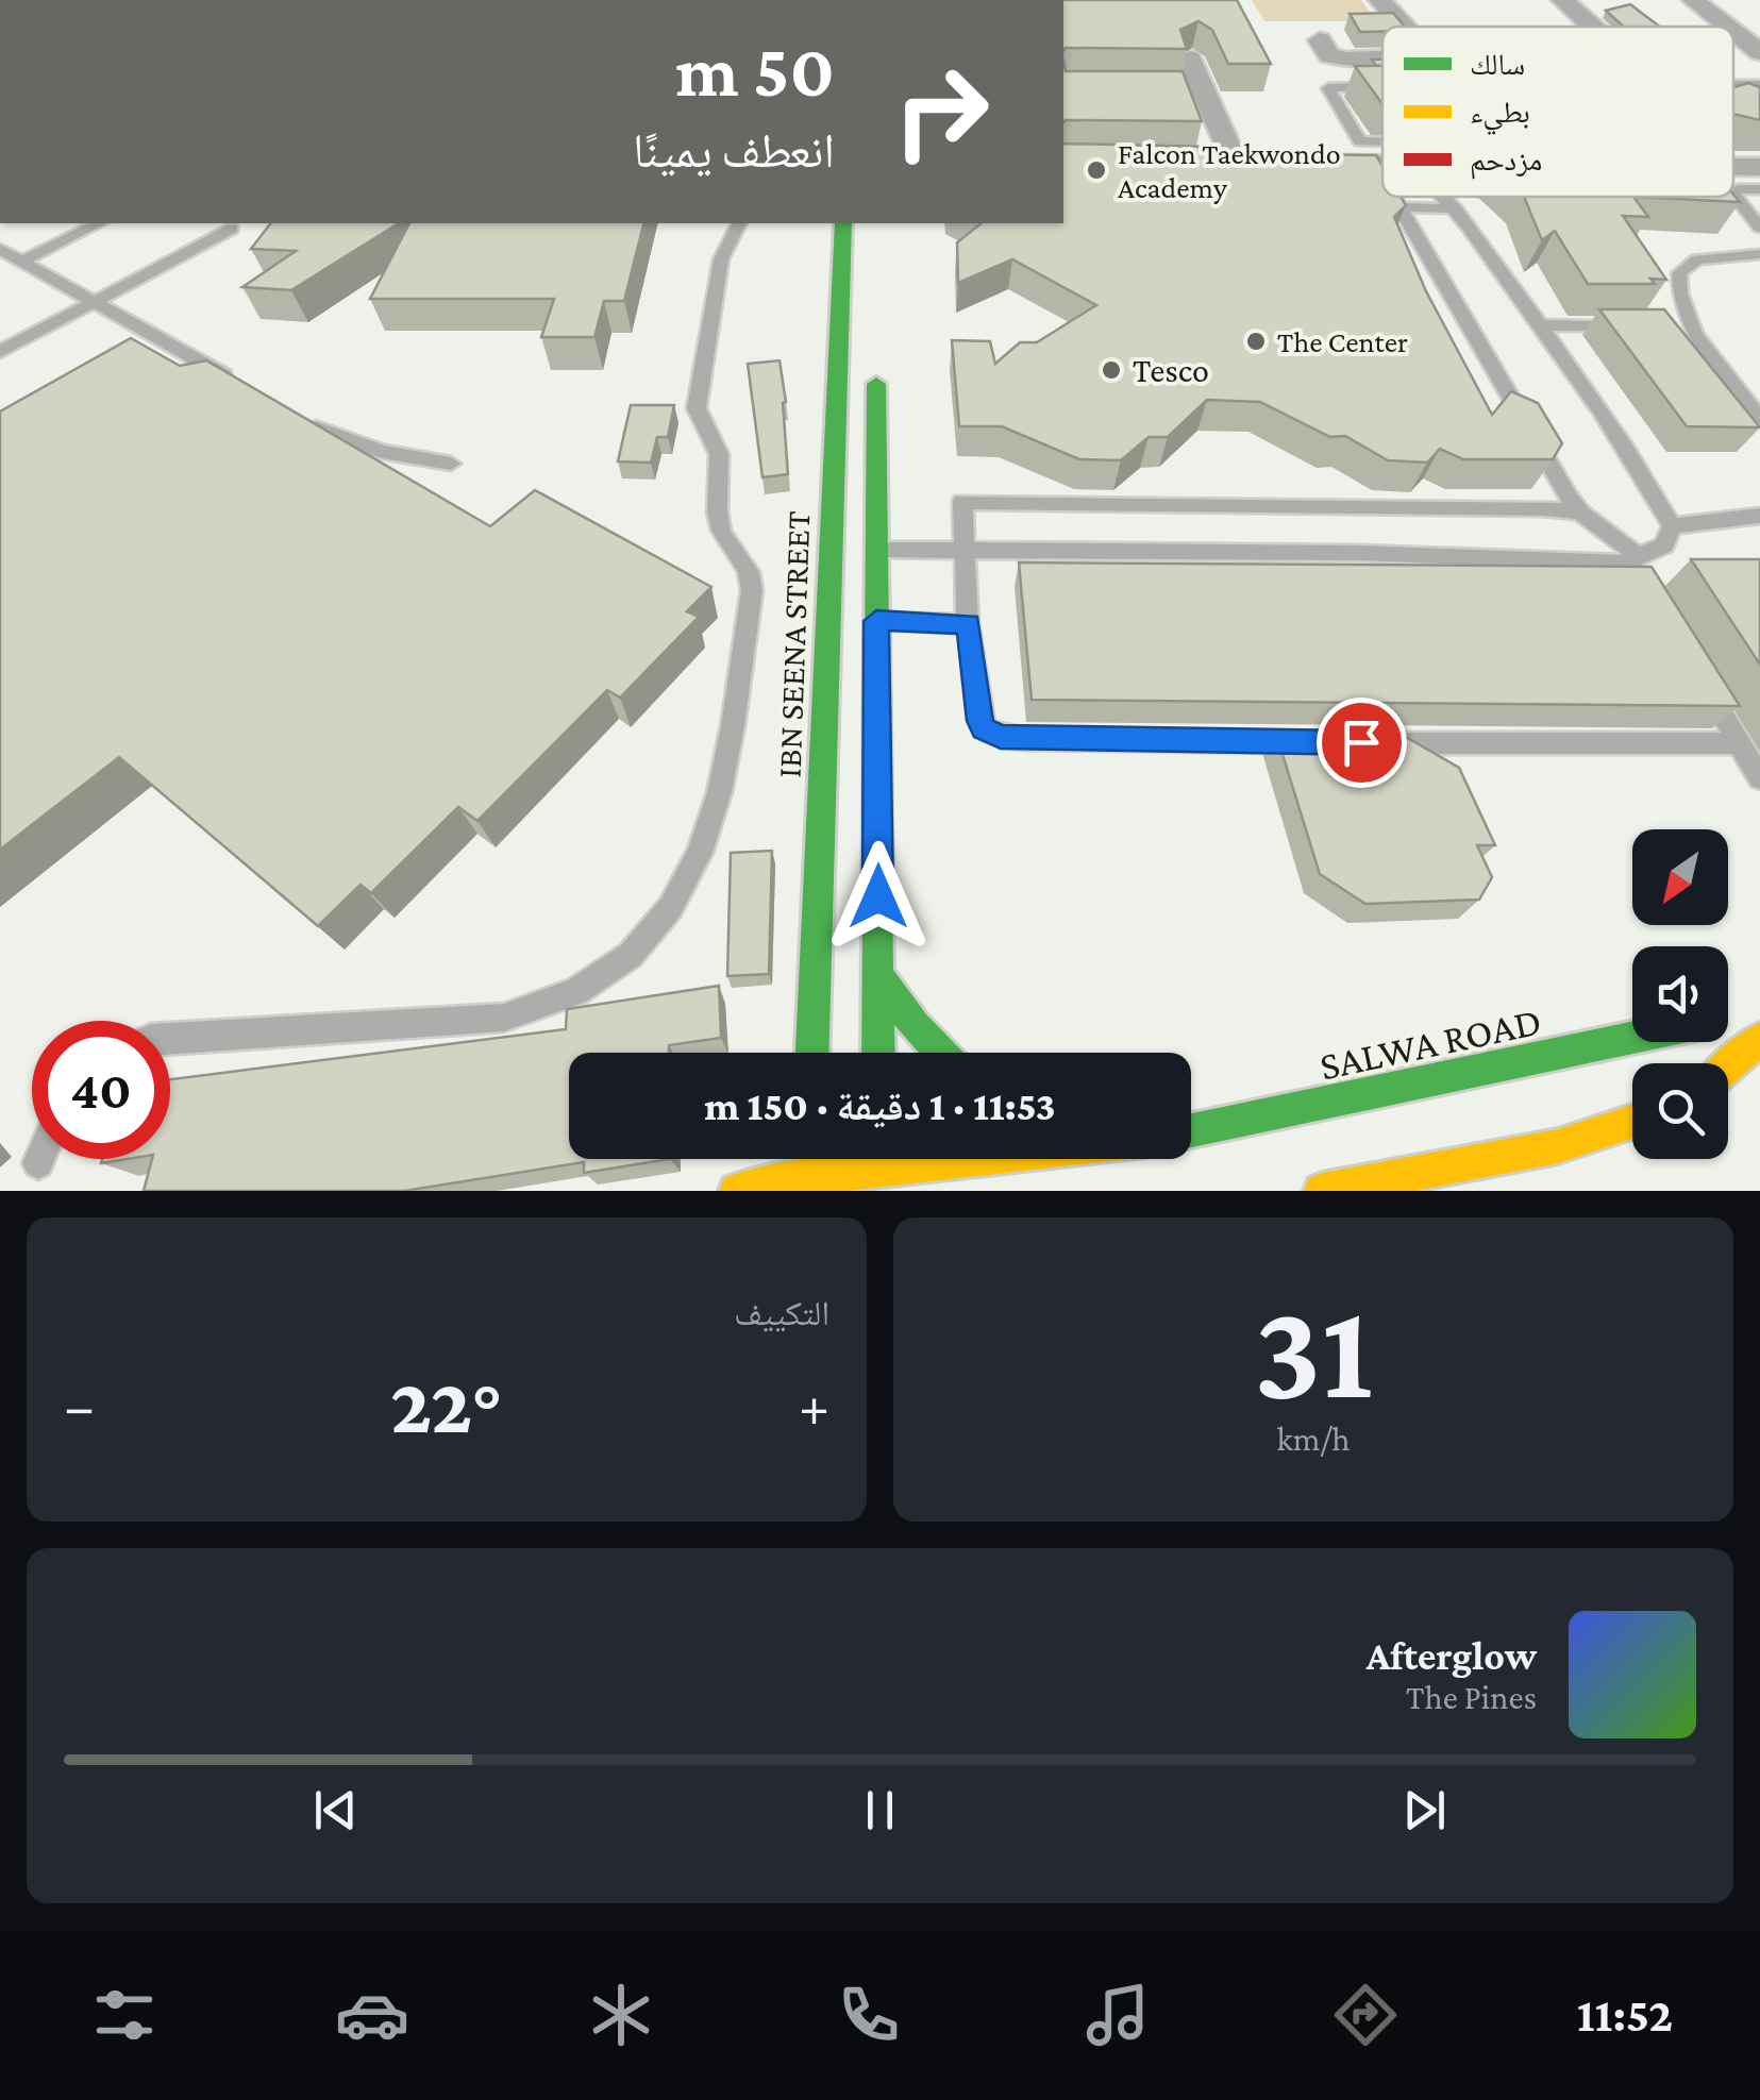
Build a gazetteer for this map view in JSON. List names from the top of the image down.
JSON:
{
  "streets": {
    "street": ["IBN SEENA STREET", "SALWA ROAD"]
  },
  "places": ["Falcon Taekwondo Academy", "The Center", "Tesco"],
  "legend": ["سالك", "بطيء", "مزدحم"],
  "north": "bottom left",
  "page": {
    "turn": ["50 m", "انعطف يمينًا"],
    "limit": "40",
    "trip": "11:53 · 1 دقيقة · 150 m",
    "tile": [
      ["31", "km/h"],
      "التكييف"
    ],
    "heat": ["−", "22°", "+"],
    "song": ["Afterglow", "The Pines"],
    "tabs": "11:52"
  }
}
